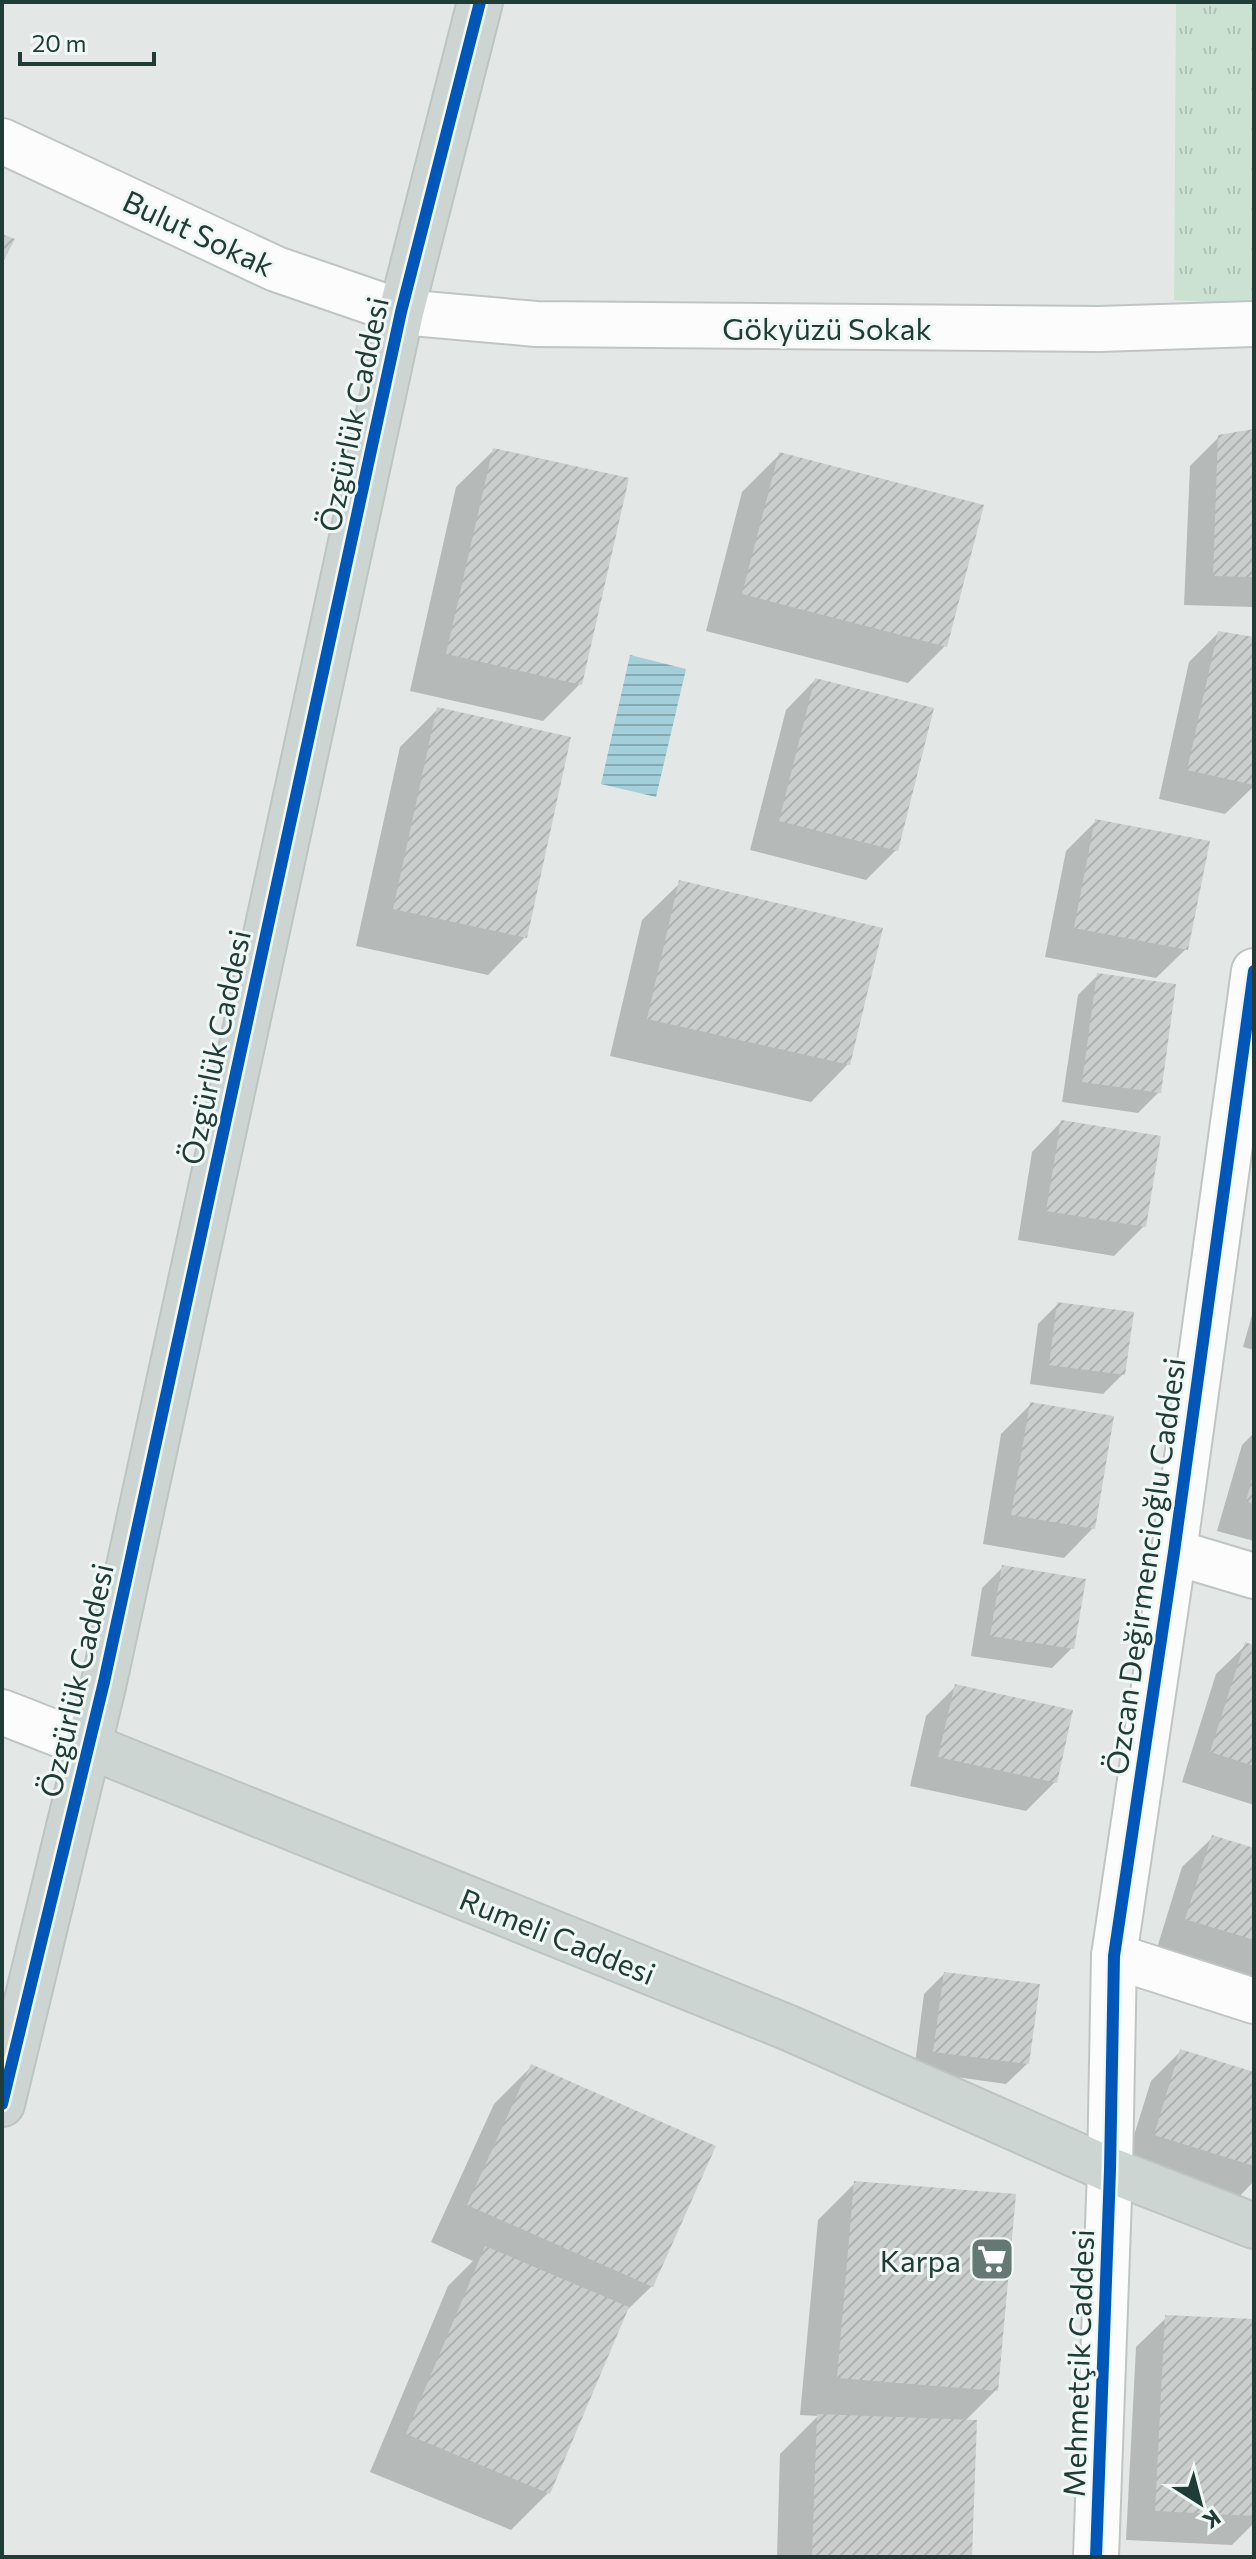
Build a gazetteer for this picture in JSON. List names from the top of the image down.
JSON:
{
  "streets": {
    "main road": ["Özgürlük Caddesi", "Rumeli Caddesi"],
    "street": [
      "Bulut Sokak",
      "Gökyüzü Sokak",
      "Özcan Değirmencioğlu Caddesi",
      "Mehmetçik Caddesi"
    ]
  },
  "crossings": [
    ["Bulut Sokak", "Gökyüzü Sokak"],
    ["Bulut Sokak", "Özgürlük Caddesi"],
    ["Gökyüzü Sokak", "Özgürlük Caddesi"],
    ["Özgürlük Caddesi", "Rumeli Caddesi"],
    ["Özcan Değirmencioğlu Caddesi", "Rumeli Caddesi"],
    ["Özcan Değirmencioğlu Caddesi", "Mehmetçik Caddesi"],
    ["Rumeli Caddesi", "Mehmetçik Caddesi"]
  ],
  "places": {
    "supermarket": ["Karpa"]
  },
  "scale_bar": "20 m",
  "north": "bottom right"
}
